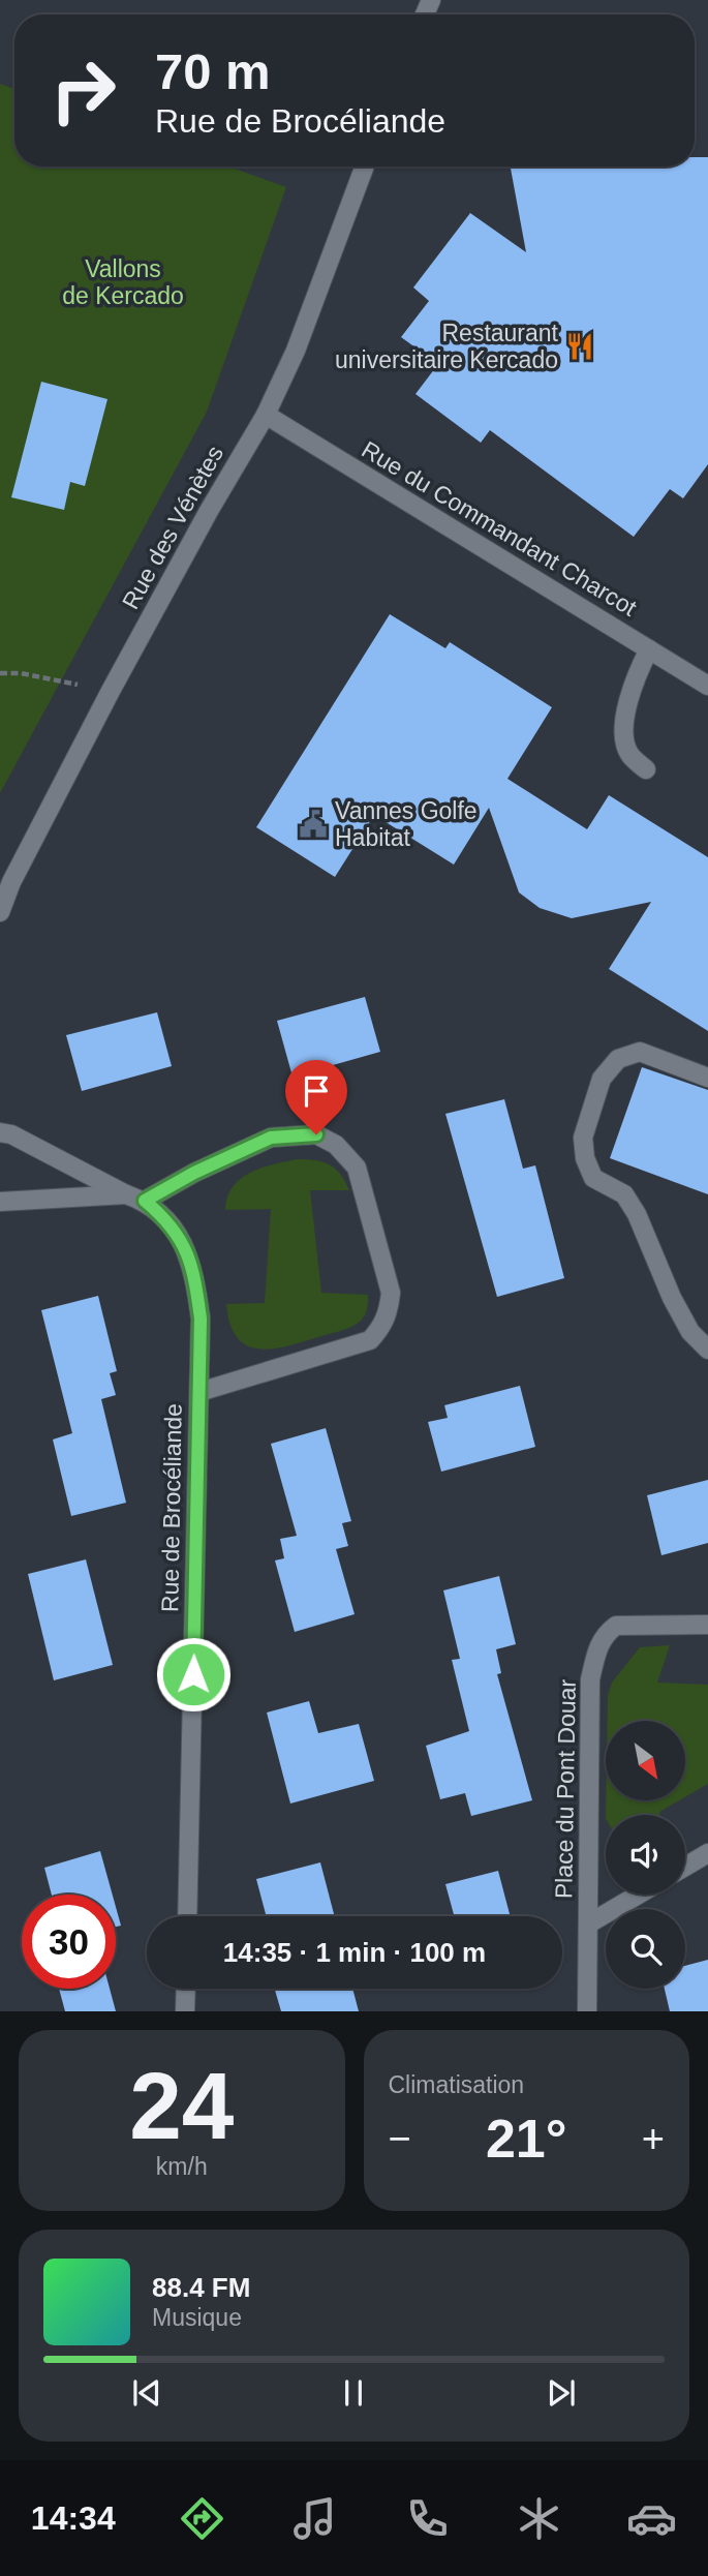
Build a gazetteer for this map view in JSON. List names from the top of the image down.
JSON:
{
  "streets": {
    "street": [
      "Rue des Vénètes",
      "Rue du Commandant Charcot",
      "Rue de Brocéliande",
      "Place du Pont Douar"
    ]
  },
  "crossings": [
    ["Rue des Vénètes", "Rue du Commandant Charcot"]
  ],
  "parks": ["Vallons de Kercado"],
  "places": {
    "restaurant": ["Restaurant universitaire Kercado"],
    "public building": ["Vannes Golfe Habitat"]
  },
  "north": "bottom right",
  "page": {
    "turn": ["70 m", "Rue de Brocéliande"],
    "limit": "30",
    "trip": "14:35 · 1 min · 100 m",
    "tile": [
      ["24", "km/h"],
      "Climatisation"
    ],
    "heat": ["−", "21°", "+"],
    "song": ["88.4 FM", "Musique"],
    "tabs": "14:34"
  }
}
